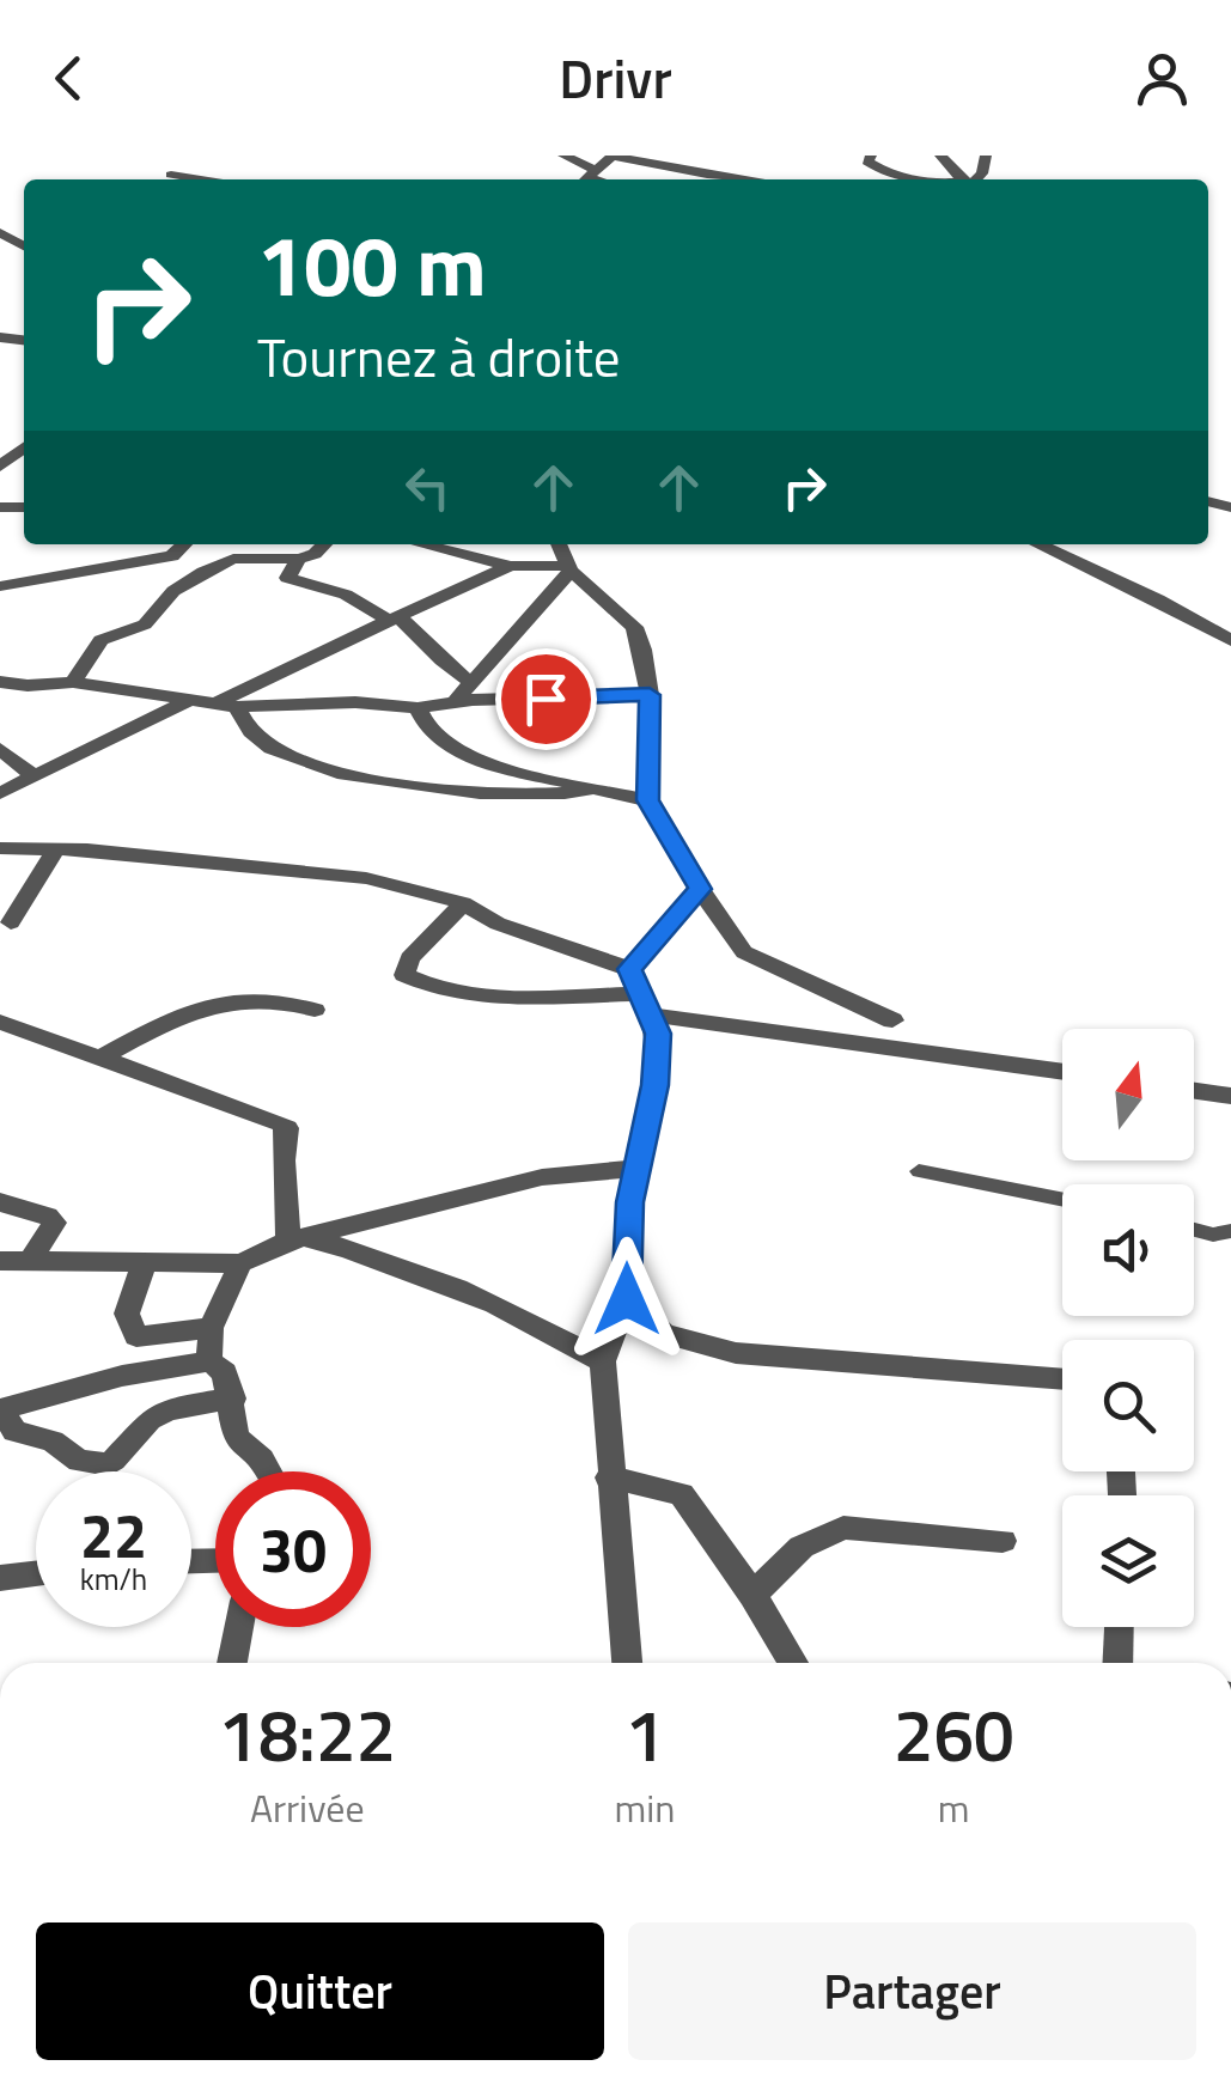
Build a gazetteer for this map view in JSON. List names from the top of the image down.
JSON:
{
  "north": "top",
  "page": {
    "header": "Drivr",
    "turn": ["100 m", "Tournez à droite"],
    "speed": "22 km/h",
    "limit": "30",
    "eta": [
      "18:22",
      "Arrivée",
      "1",
      "min",
      "260",
      "m"
    ],
    "buttons": ["Quitter", "Partager"]
  }
}
